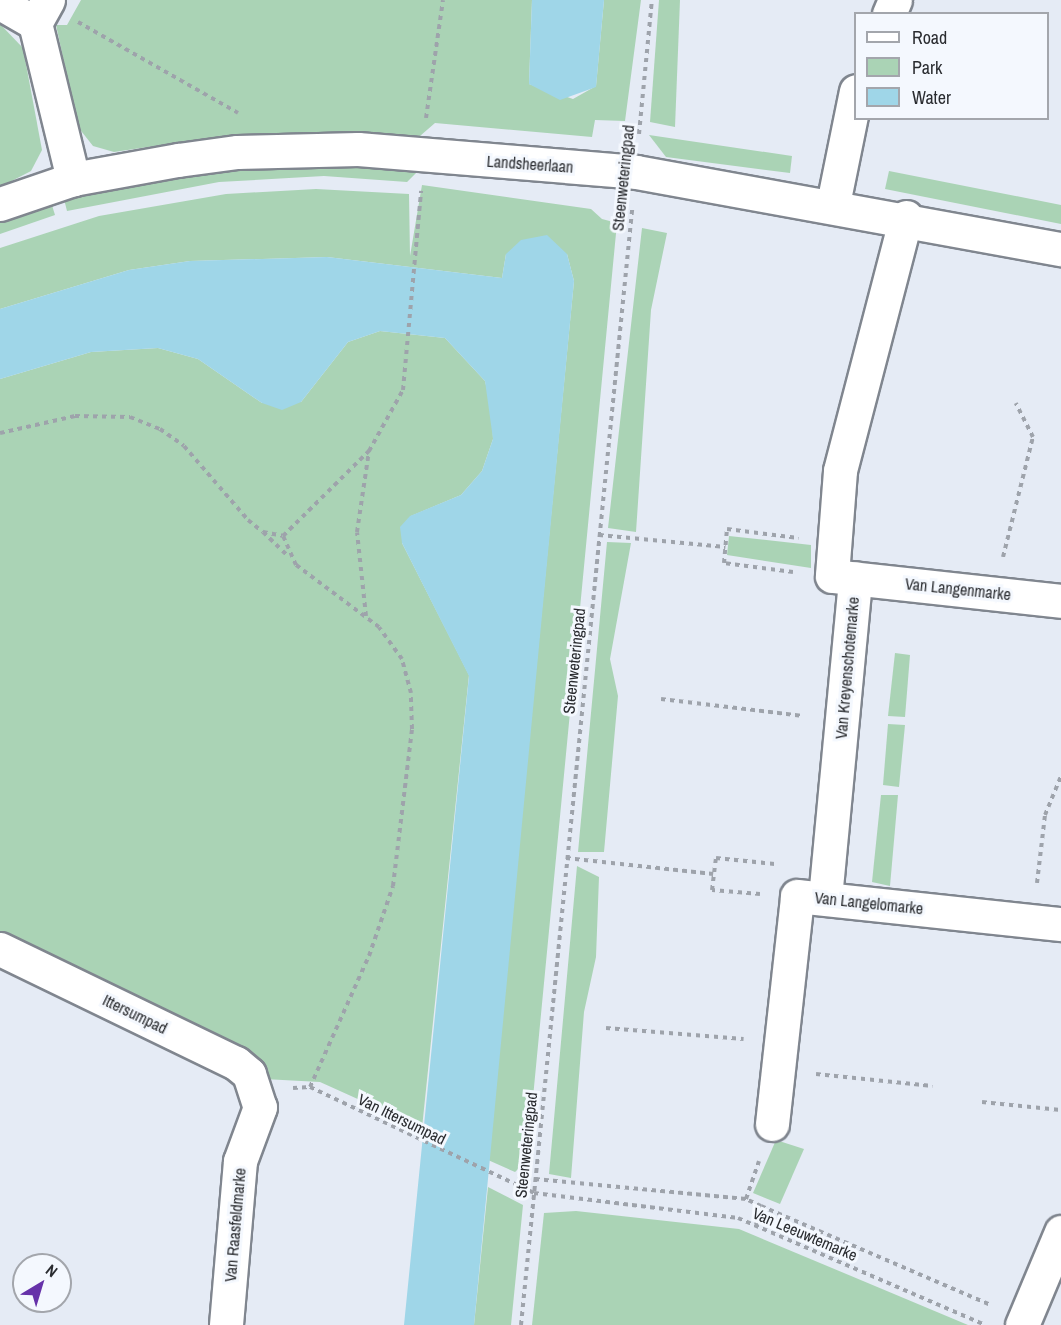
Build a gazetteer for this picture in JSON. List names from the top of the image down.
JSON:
{
  "streets": {
    "street": [
      "Landsheerlaan",
      "Van Langenmarke",
      "Van Kreyenschotemarke",
      "Van Langelomarke",
      "Ittersumpad",
      "Van Raasfeldmarke"
    ],
    "path": ["Steenweteringpad", "Van Ittersumpad", "Van Leeuwtemarke"]
  },
  "crossings": [
    ["Landsheerlaan", "Steenweteringpad"],
    ["Landsheerlaan", "Van Kreyenschotemarke"],
    ["Steenweteringpad", "Van Ittersumpad"],
    ["Steenweteringpad", "Van Leeuwtemarke"],
    ["Van Langenmarke", "Van Kreyenschotemarke"],
    ["Van Kreyenschotemarke", "Van Langelomarke"],
    ["Ittersumpad", "Van Raasfeldmarke"],
    ["Van Ittersumpad", "Van Leeuwtemarke"]
  ],
  "legend": ["Road", "Park", "Water"],
  "north": "top right"
}
